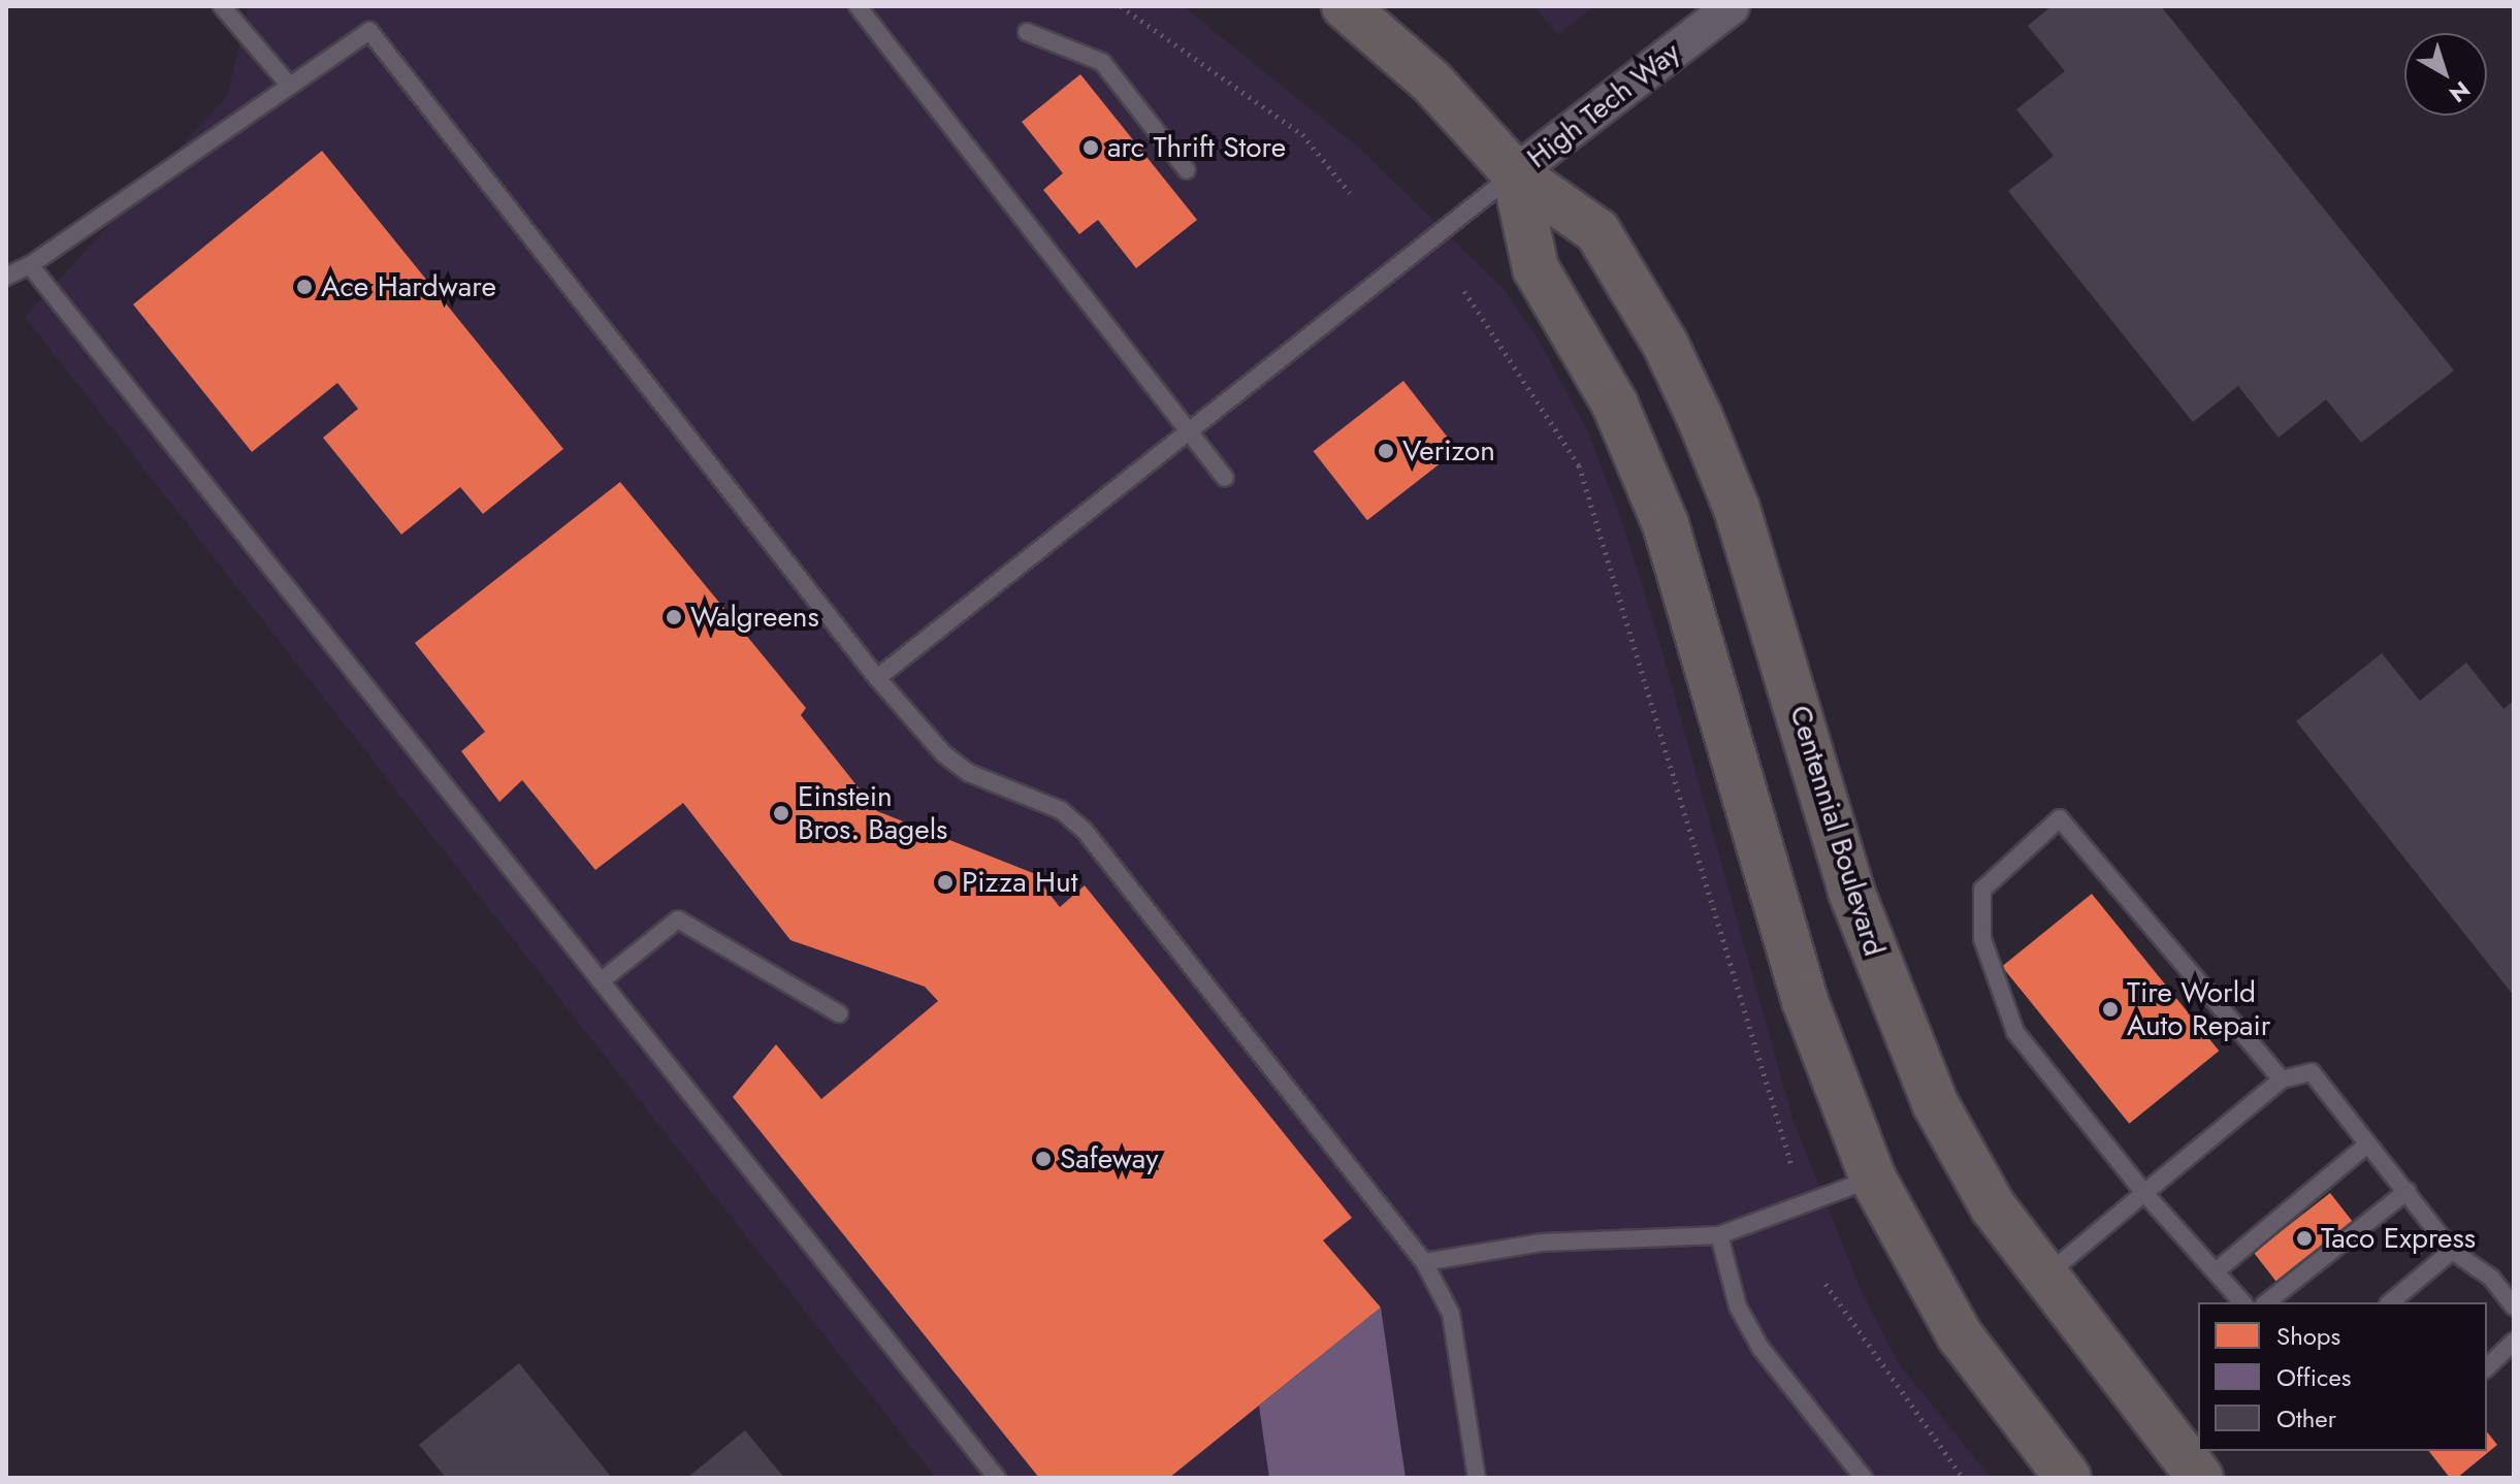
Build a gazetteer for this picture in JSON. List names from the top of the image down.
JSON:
{
  "streets": {
    "main road": ["Centennial Boulevard"],
    "street": ["High Tech Way"]
  },
  "crossings": [
    ["High Tech Way", "Centennial Boulevard"]
  ],
  "places": [
    "arc Thrift Store",
    "Ace Hardware",
    "Verizon",
    "Walgreens",
    "Einstein Bros. Bagels",
    "Pizza Hut",
    "Tire World Auto Repair",
    "Safeway",
    "Taco Express"
  ],
  "legend": ["Shops", "Offices", "Other"],
  "north": "bottom right"
}
